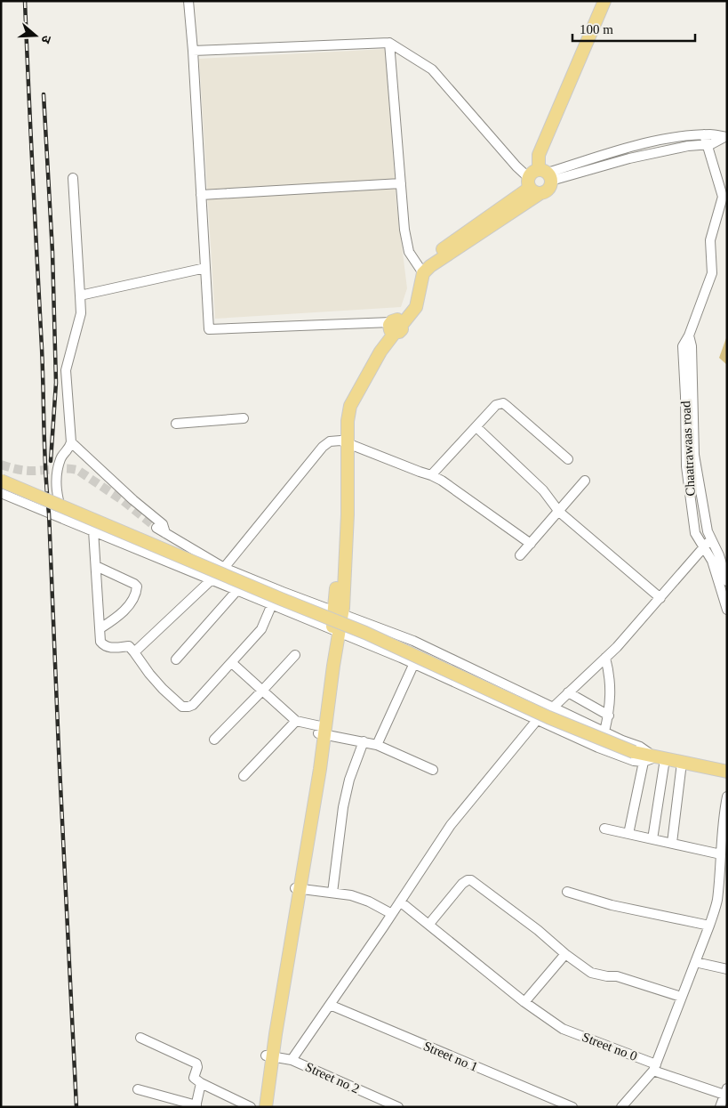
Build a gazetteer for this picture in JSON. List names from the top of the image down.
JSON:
{
  "streets": {
    "street": [
      "Chaatrawaas road",
      "Street no 0",
      "Street no 1",
      "Street no 2"
    ]
  },
  "scale_bar": "100 m",
  "north": "right"
}
